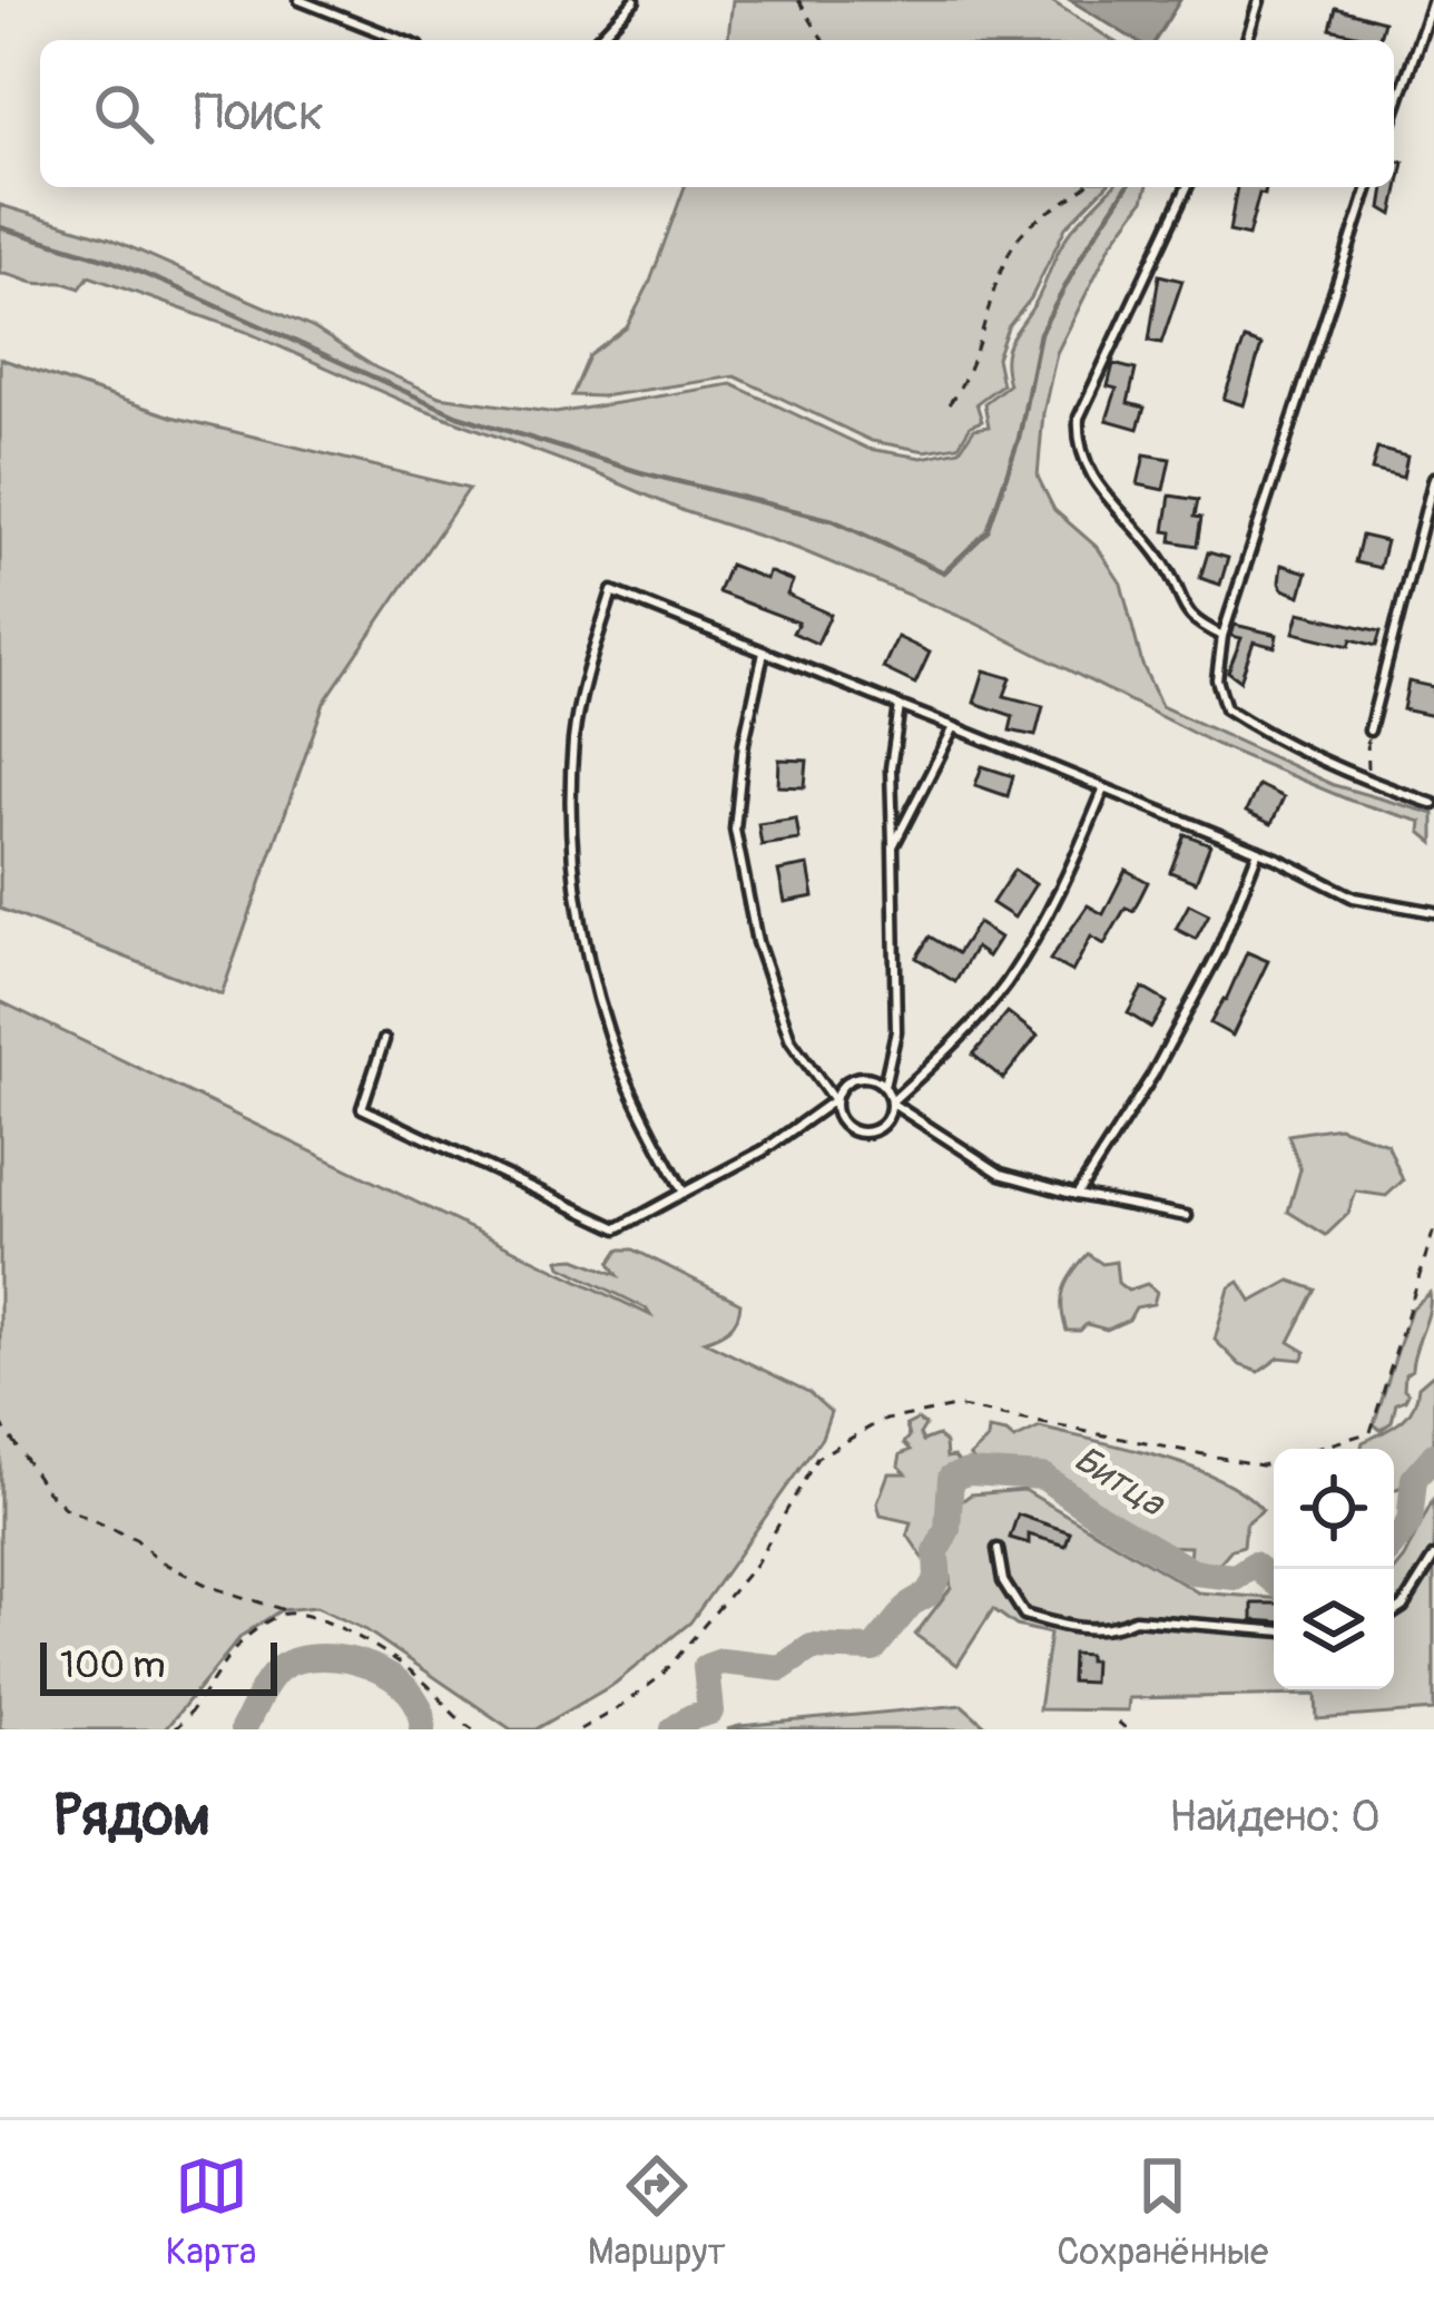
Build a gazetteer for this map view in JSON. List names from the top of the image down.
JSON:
{
  "water": ["Битца"],
  "scale_bar": "100 m",
  "page": {
    "search": "Поиск",
    "scale": "100 m",
    "heading": ["Рядом", "Найдено: 0"],
    "nav": ["Карта", "Маршрут", "Сохранённые"]
  }
}
